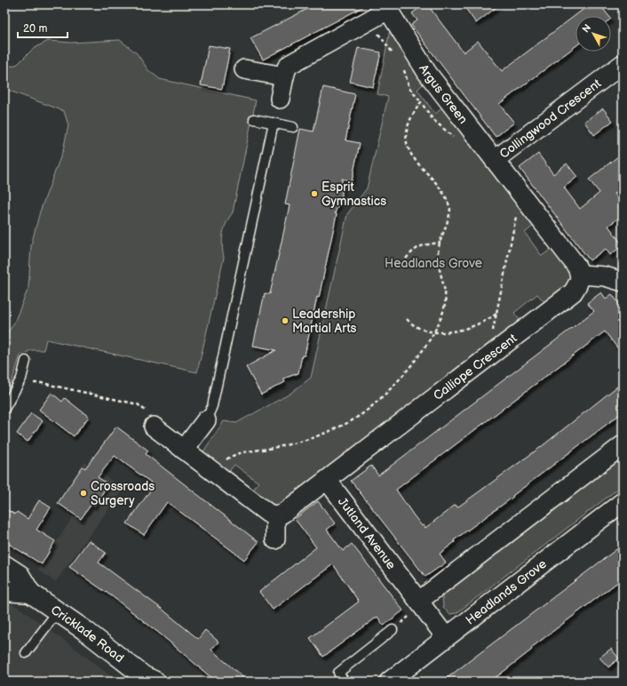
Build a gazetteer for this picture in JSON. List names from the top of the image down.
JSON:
{
  "streets": {
    "main road": ["Cricklade Road"],
    "street": [
      "Argus Green",
      "Collingwood Crescent",
      "Calliope Crescent",
      "Jutland Avenue",
      "Headlands Grove"
    ]
  },
  "crossings": [
    ["Argus Green", "Collingwood Crescent"],
    ["Argus Green", "Calliope Crescent"],
    ["Calliope Crescent", "Jutland Avenue"],
    ["Jutland Avenue", "Headlands Grove"]
  ],
  "parks": ["Headlands Grove"],
  "places": ["Esprit Gymnastics", "Leadership Martial Arts", "Crossroads Surgery"],
  "scale_bar": "20 m",
  "north": "top left"
}
